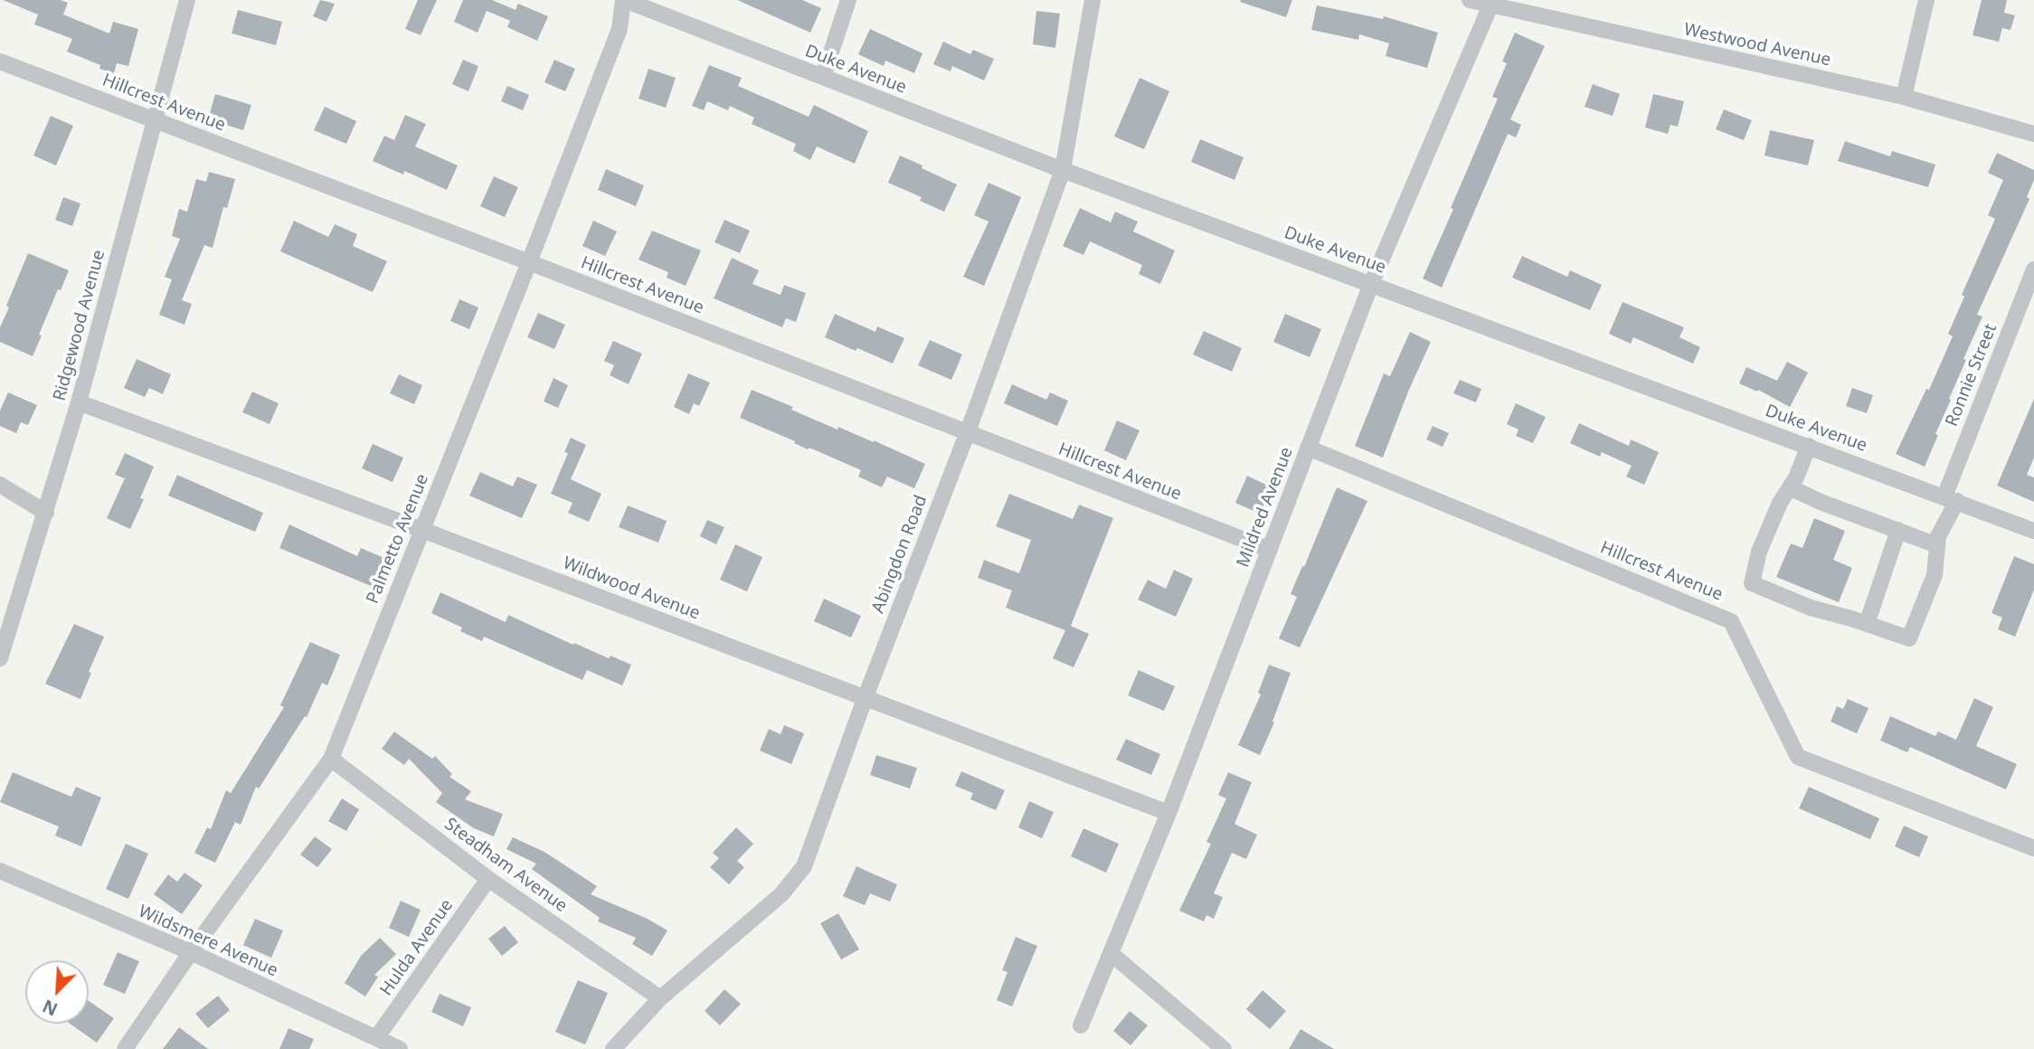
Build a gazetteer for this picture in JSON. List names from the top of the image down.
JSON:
{
  "streets": {
    "street": [
      "Westwood Avenue",
      "Duke Avenue",
      "Hillcrest Avenue",
      "Ridgewood Avenue",
      "Ronnie Street",
      "Mildred Avenue",
      "Palmetto Avenue",
      "Abingdon Road",
      "Wildwood Avenue",
      "Steadham Avenue",
      "Wildsmere Avenue",
      "Hulda Avenue"
    ]
  },
  "crossings": [
    ["Westwood Avenue", "Mildred Avenue"],
    ["Duke Avenue", "Ronnie Street"],
    ["Duke Avenue", "Mildred Avenue"],
    ["Duke Avenue", "Palmetto Avenue"],
    ["Duke Avenue", "Abingdon Road"],
    ["Hillcrest Avenue", "Ridgewood Avenue"],
    ["Hillcrest Avenue", "Mildred Avenue"],
    ["Hillcrest Avenue", "Palmetto Avenue"],
    ["Hillcrest Avenue", "Abingdon Road"],
    ["Ridgewood Avenue", "Wildwood Avenue"],
    ["Mildred Avenue", "Wildwood Avenue"],
    ["Palmetto Avenue", "Wildwood Avenue"],
    ["Palmetto Avenue", "Steadham Avenue"],
    ["Palmetto Avenue", "Wildsmere Avenue"],
    ["Abingdon Road", "Wildwood Avenue"],
    ["Abingdon Road", "Steadham Avenue"],
    ["Steadham Avenue", "Hulda Avenue"],
    ["Wildsmere Avenue", "Hulda Avenue"]
  ],
  "north": "bottom left"
}
